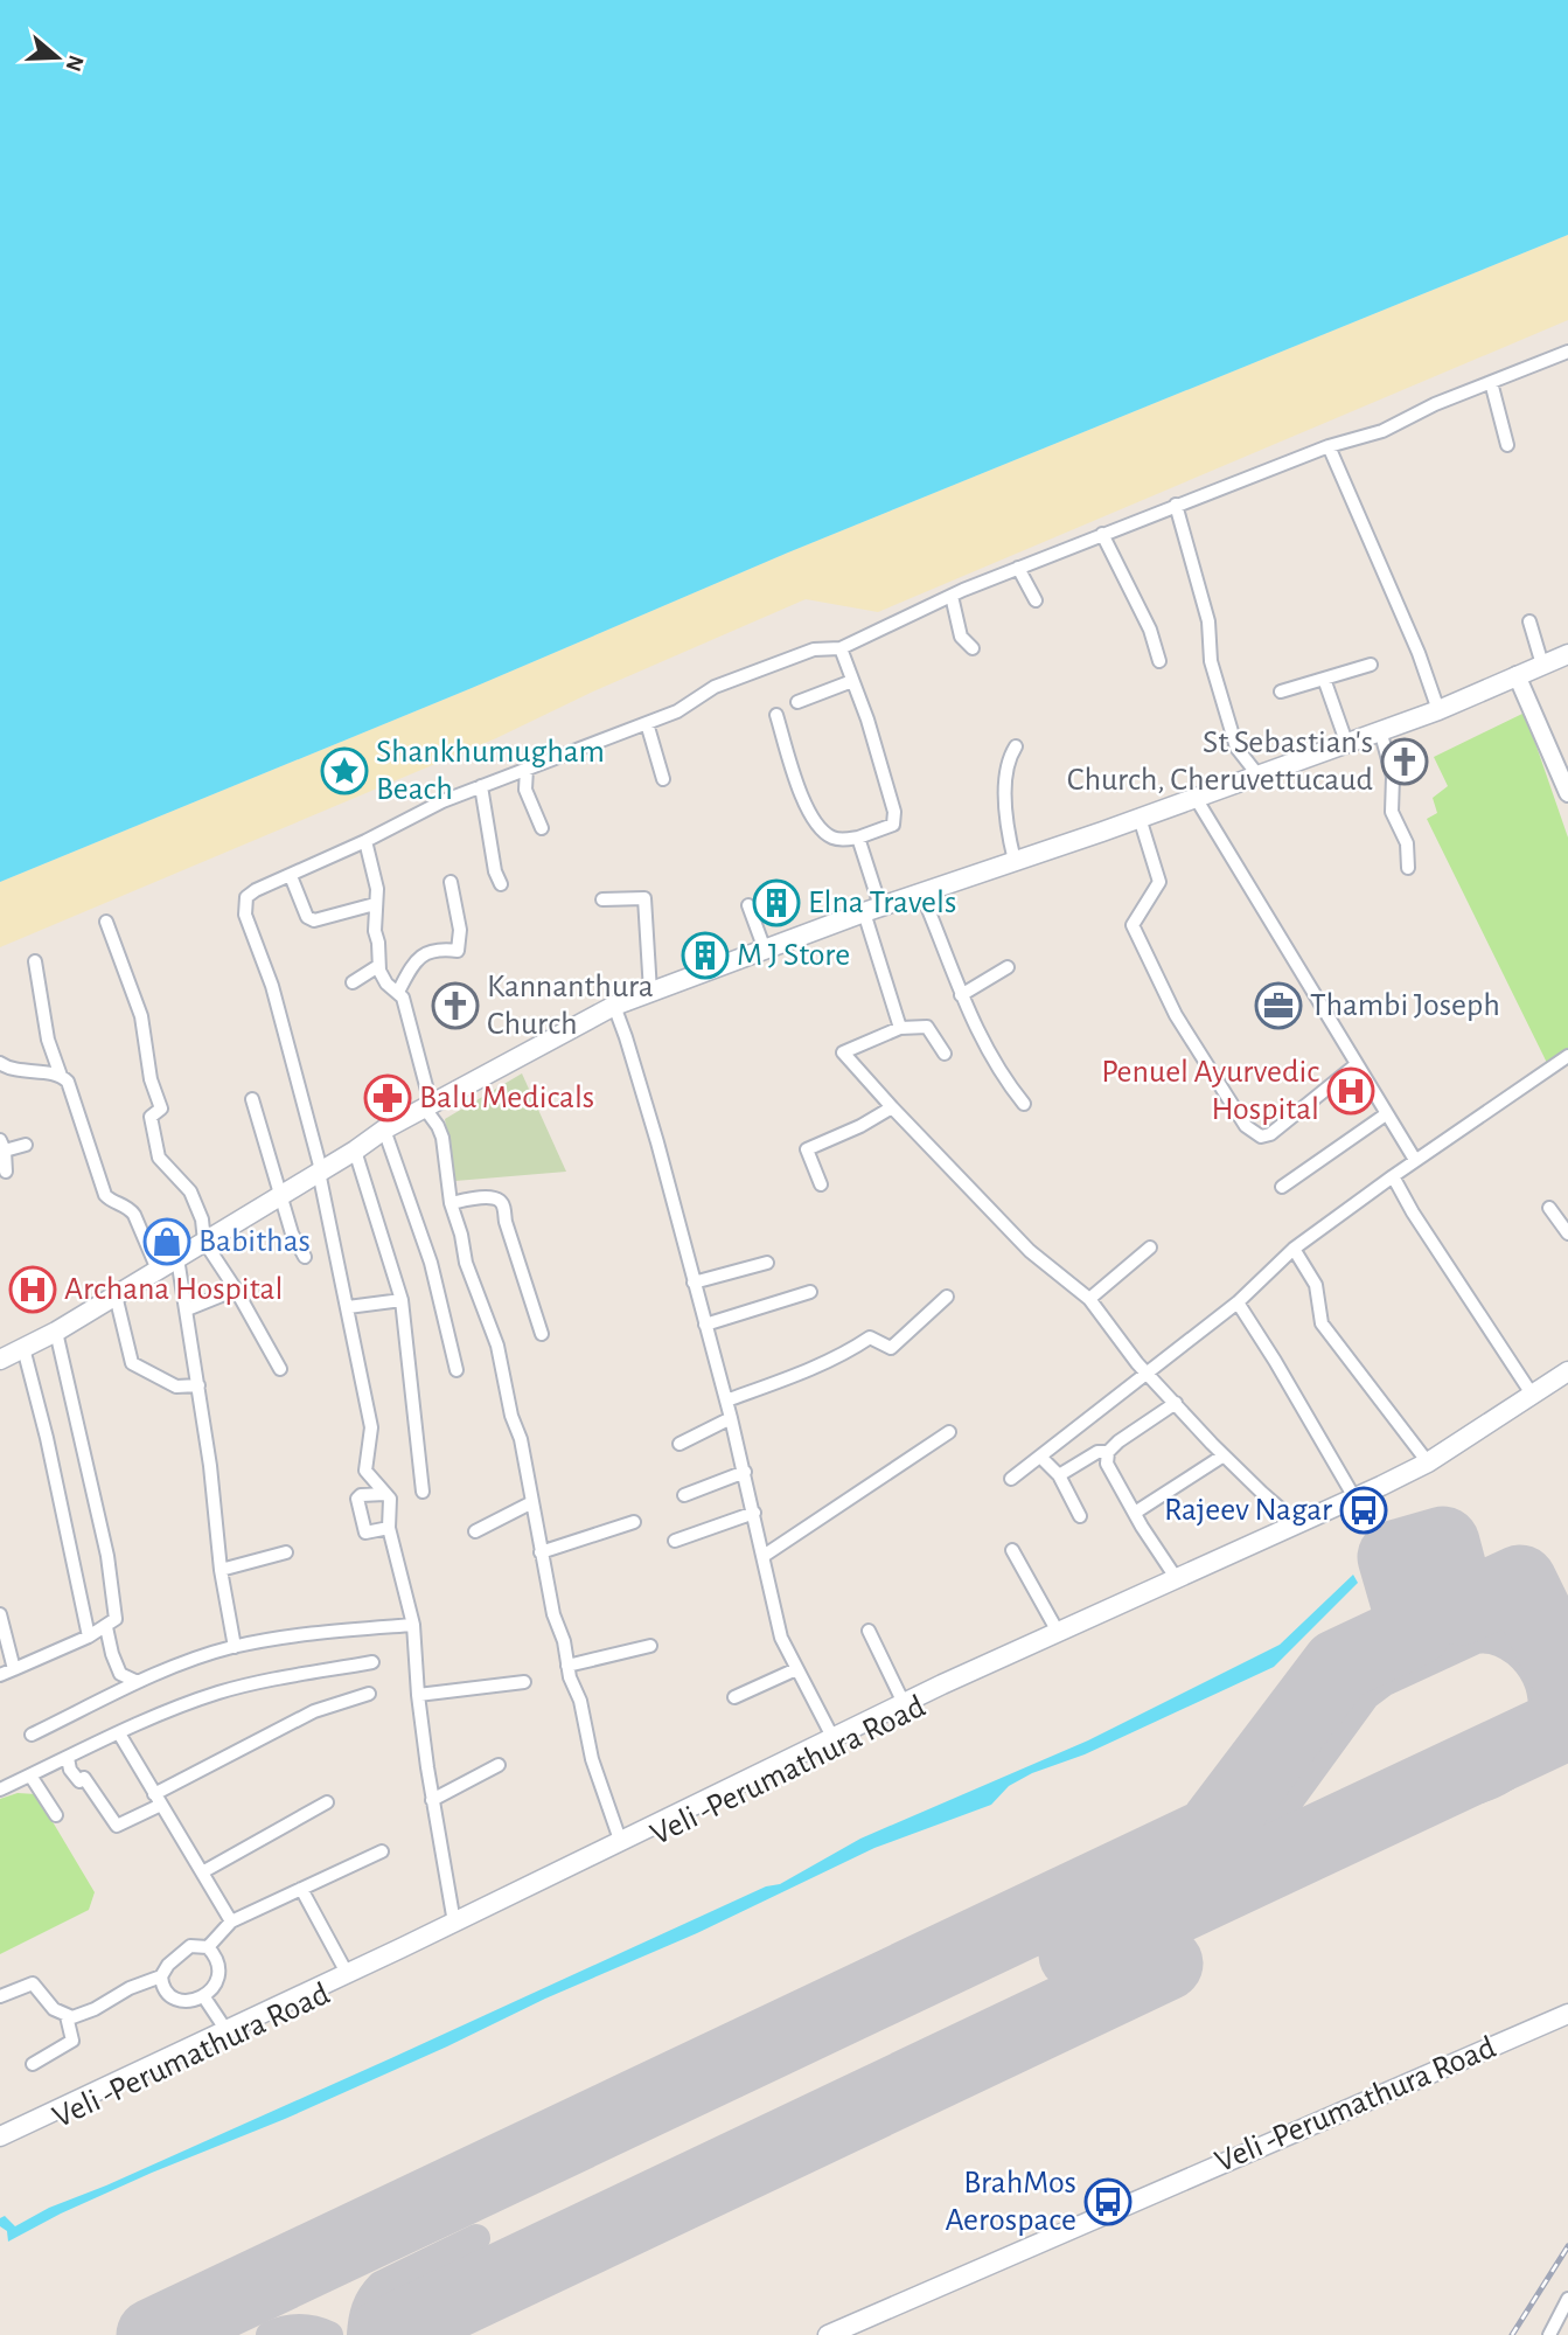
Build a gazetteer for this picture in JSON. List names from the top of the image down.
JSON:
{
  "streets": {
    "main road": ["Veli -Perumathura Road"]
  },
  "places": {
    "church": ["St Sebastian's Church, Cheruvettucaud", "Kannanthura Church"],
    "place": ["Shankhumugham Beach"],
    "building": ["Elna Travels", "M J Store"],
    "office": ["Thambi Joseph"],
    "hospital": ["Penuel Ayurvedic Hospital", "Archana Hospital"],
    "pharmacy": ["Balu Medicals"],
    "shop": ["Babithas"],
    "bus stop": ["Rajeev Nagar", "BrahMos Aerospace"]
  },
  "north": "right"
}
